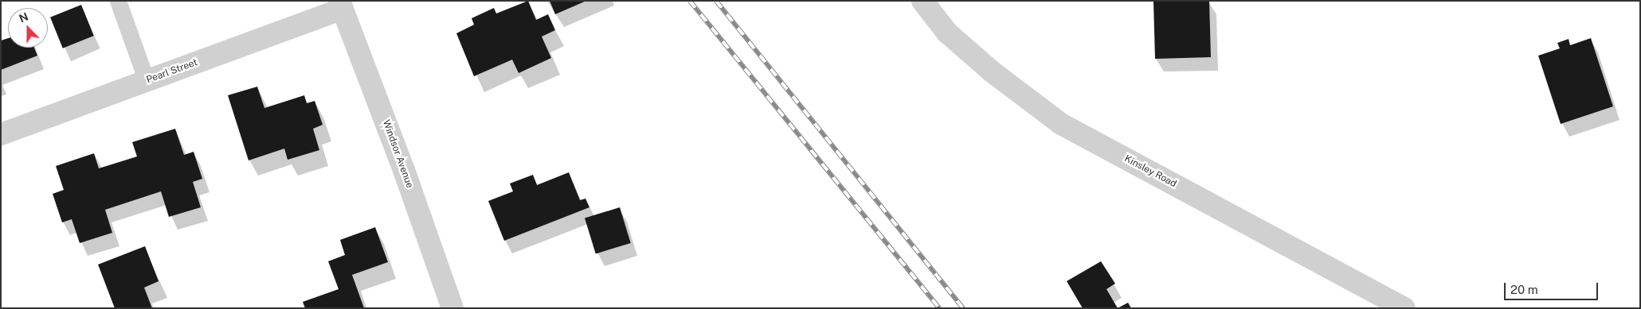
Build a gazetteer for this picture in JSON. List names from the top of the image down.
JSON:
{
  "streets": {
    "street": ["Pearl Street", "Windsor Avenue", "Kinsley Road"]
  },
  "crossings": [
    ["Pearl Street", "Windsor Avenue"]
  ],
  "scale_bar": "20 m",
  "north": "top"
}
